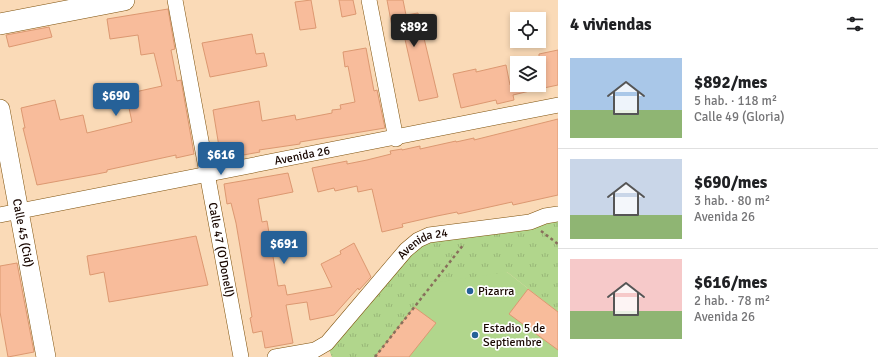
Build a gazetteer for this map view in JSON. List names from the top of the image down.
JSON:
{
  "streets": {
    "street": [
      "Avenida 26",
      "Calle 45 (Cid)",
      "Avenida 24",
      "Calle 47 (O'Donell)"
    ]
  },
  "crossings": [
    ["Avenida 26", "Calle 45 (Cid)"],
    ["Avenida 26", "Calle 47 (O'Donell)"]
  ],
  "places": ["Pizarra", "Estadio 5 de Septiembre"],
  "page": {
    "heading": "4 viviendas",
    "price": [
      "$892",
      "$690",
      "$616",
      "$691"
    ],
    "list": [
      {
        "name": "$892/mes",
        "note": "5 hab. · 118 m² · Calle 49 (Gloria)"
      },
      {
        "name": "$690/mes",
        "note": "3 hab. · 80 m² · Avenida 26"
      },
      {
        "name": "$616/mes",
        "note": "2 hab. · 78 m² · Avenida 26"
      }
    ]
  }
}
